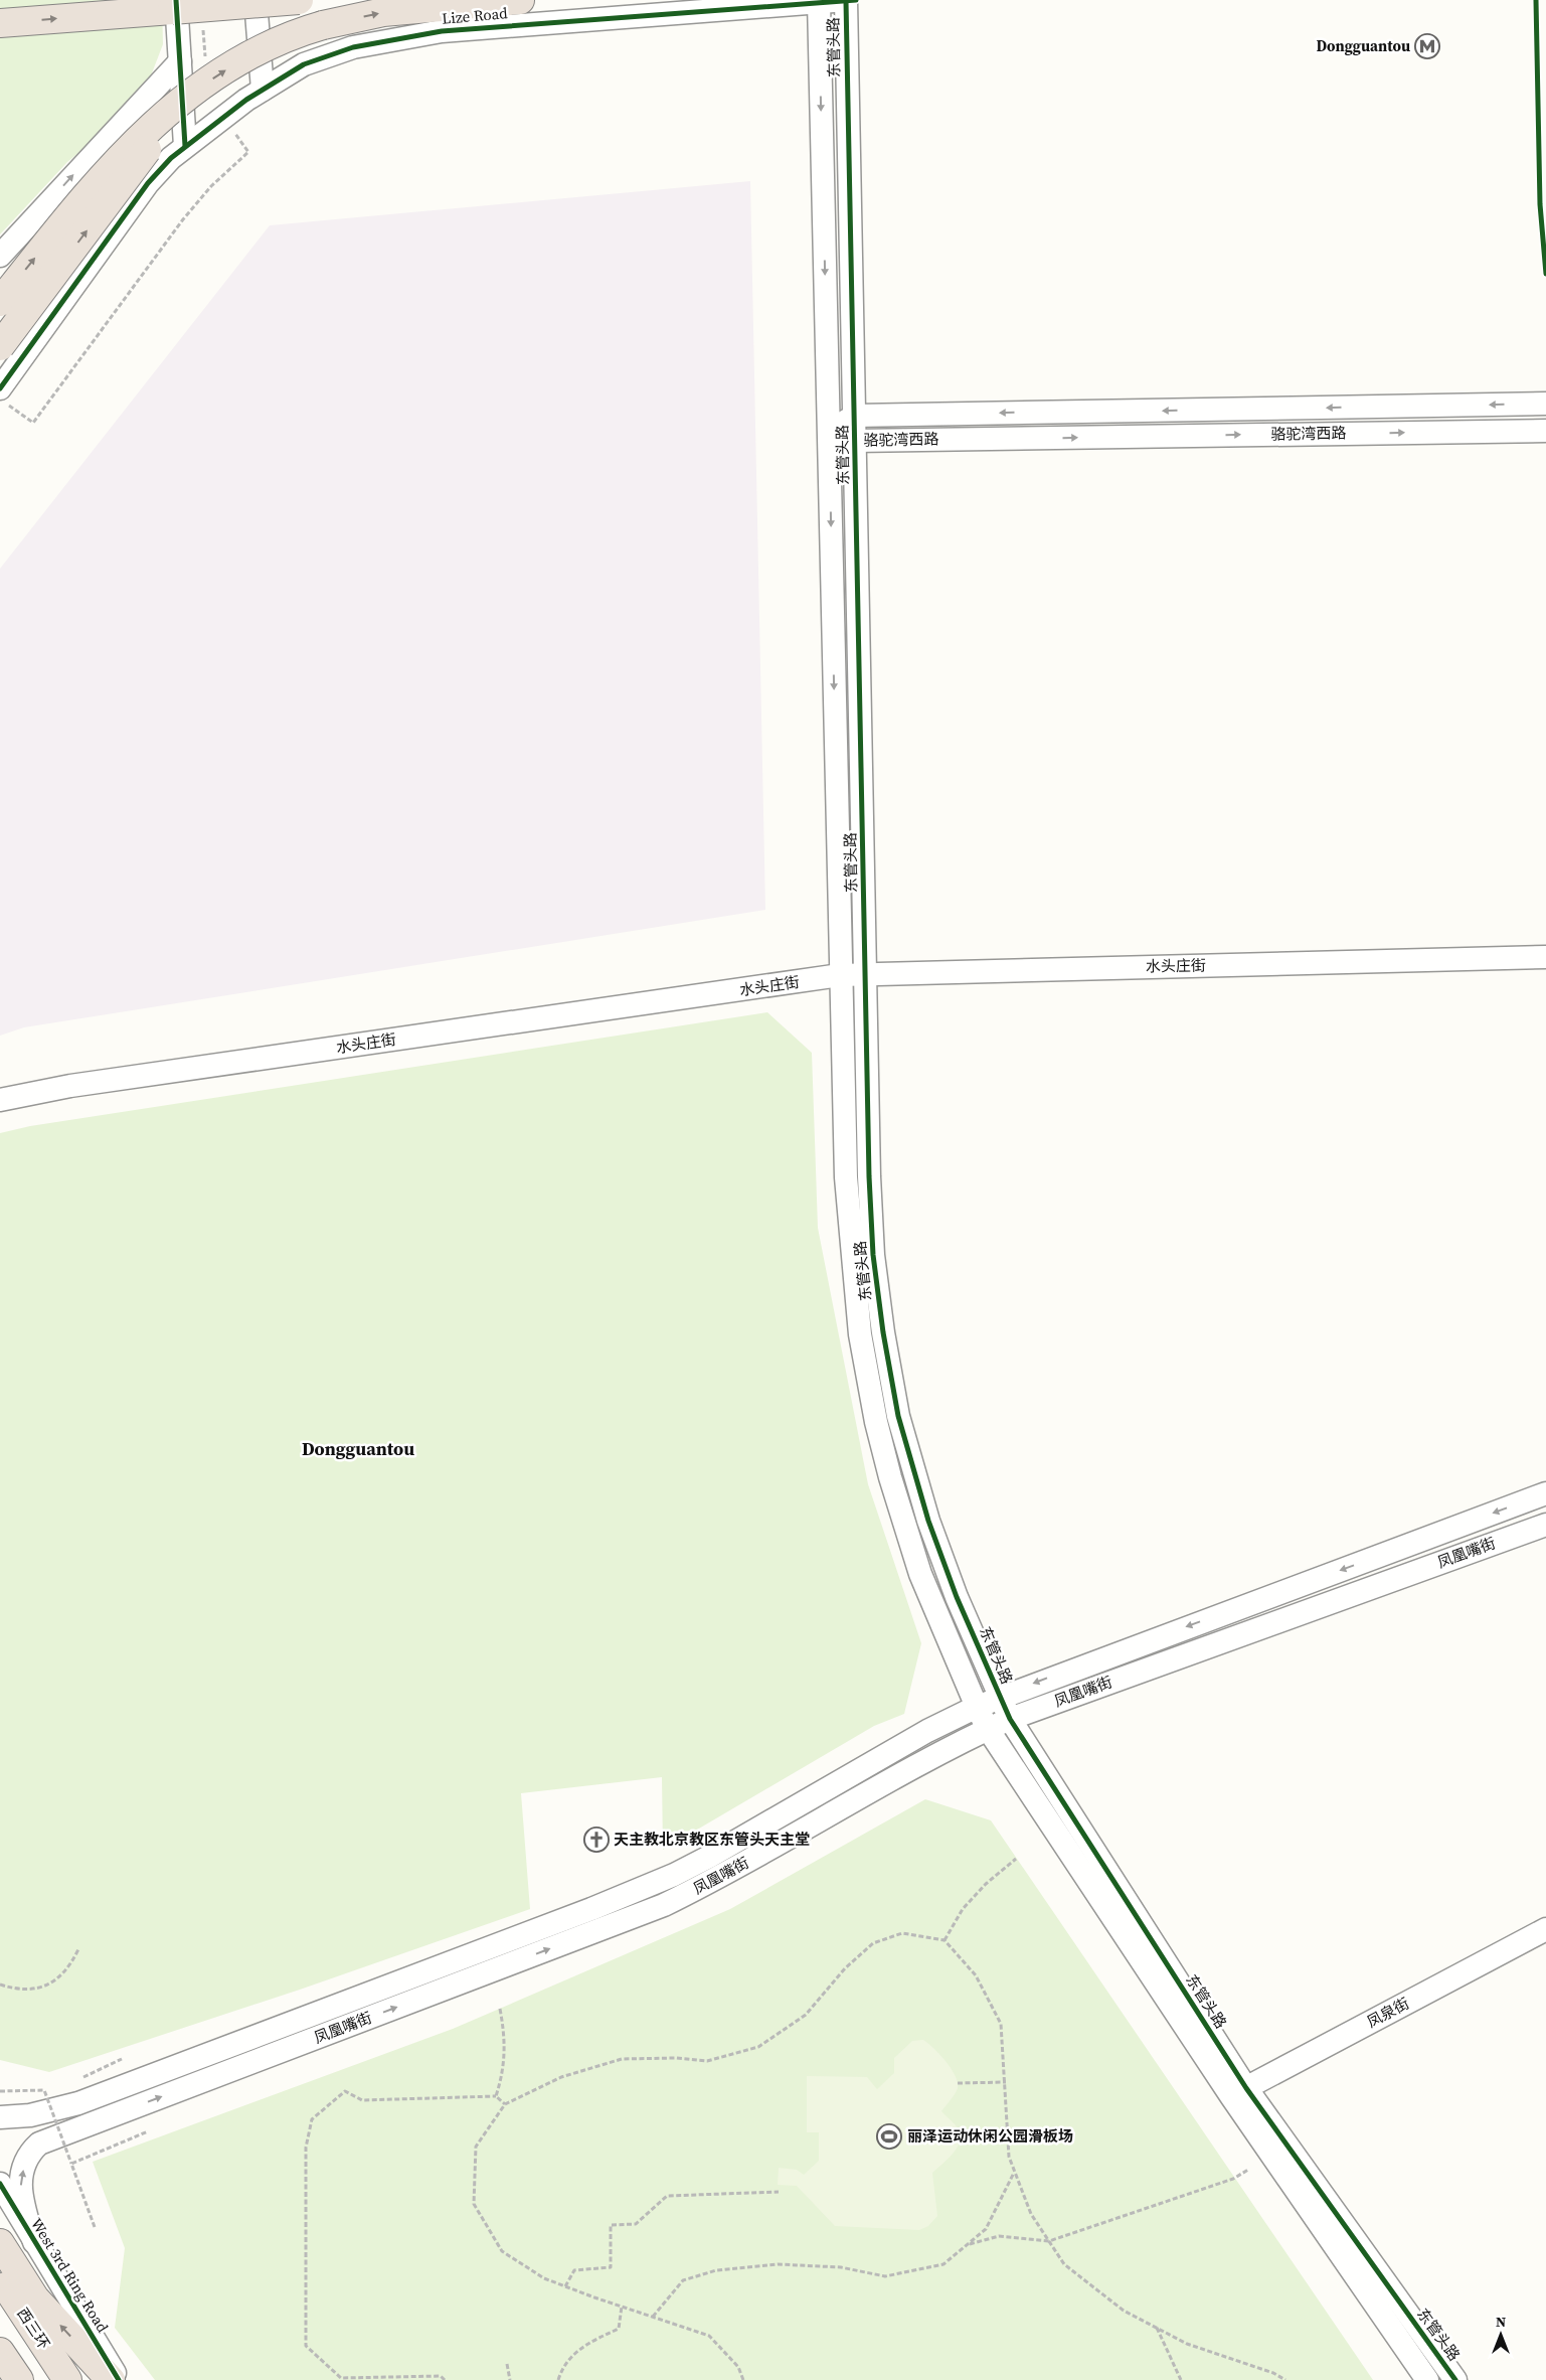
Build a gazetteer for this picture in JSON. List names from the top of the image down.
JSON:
{
  "streets": {
    "highway": ["西三环"],
    "street": [
      "Lize Road",
      "东管头路",
      "骆驼湾西路",
      "水头庄街",
      "凤凰嘴街",
      "凤泉街",
      "West 3rd Ring Road"
    ]
  },
  "crossings": [
    ["Lize Road", "东管头路"],
    ["东管头路", "骆驼湾西路"],
    ["东管头路", "水头庄街"],
    ["东管头路", "凤凰嘴街"],
    ["东管头路", "凤泉街"],
    ["凤凰嘴街", "West 3rd Ring Road"]
  ],
  "districts": ["Dongguantou"],
  "places": {
    "metro station": ["Dongguantou"],
    "church": ["天主教北京教区东管头天主堂"],
    "sports": ["丽泽运动休闲公园滑板场"]
  },
  "north": "top"
}
